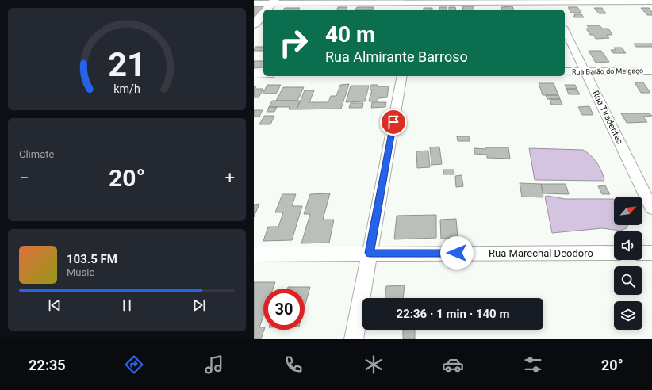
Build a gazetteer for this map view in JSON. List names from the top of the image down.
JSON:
{
  "streets": {
    "street": ["Rua Barão do Melgaço", "Rua Tiradentes", "Rua Marechal Deodoro"]
  },
  "crossings": [
    ["Rua Barão do Melgaço", "Rua Tiradentes"]
  ],
  "north": "top right",
  "page": {
    "turn": ["40 m", "Rua Almirante Barroso"],
    "tile": "Climate",
    "heat": ["−", "20°", "+"],
    "song": ["103.5 FM", "Music"],
    "limit": "30",
    "trip": "22:36 · 1 min · 140 m",
    "tabs": ["22:35", "20°"],
    "gauge": ["21", "km/h"]
  }
}
